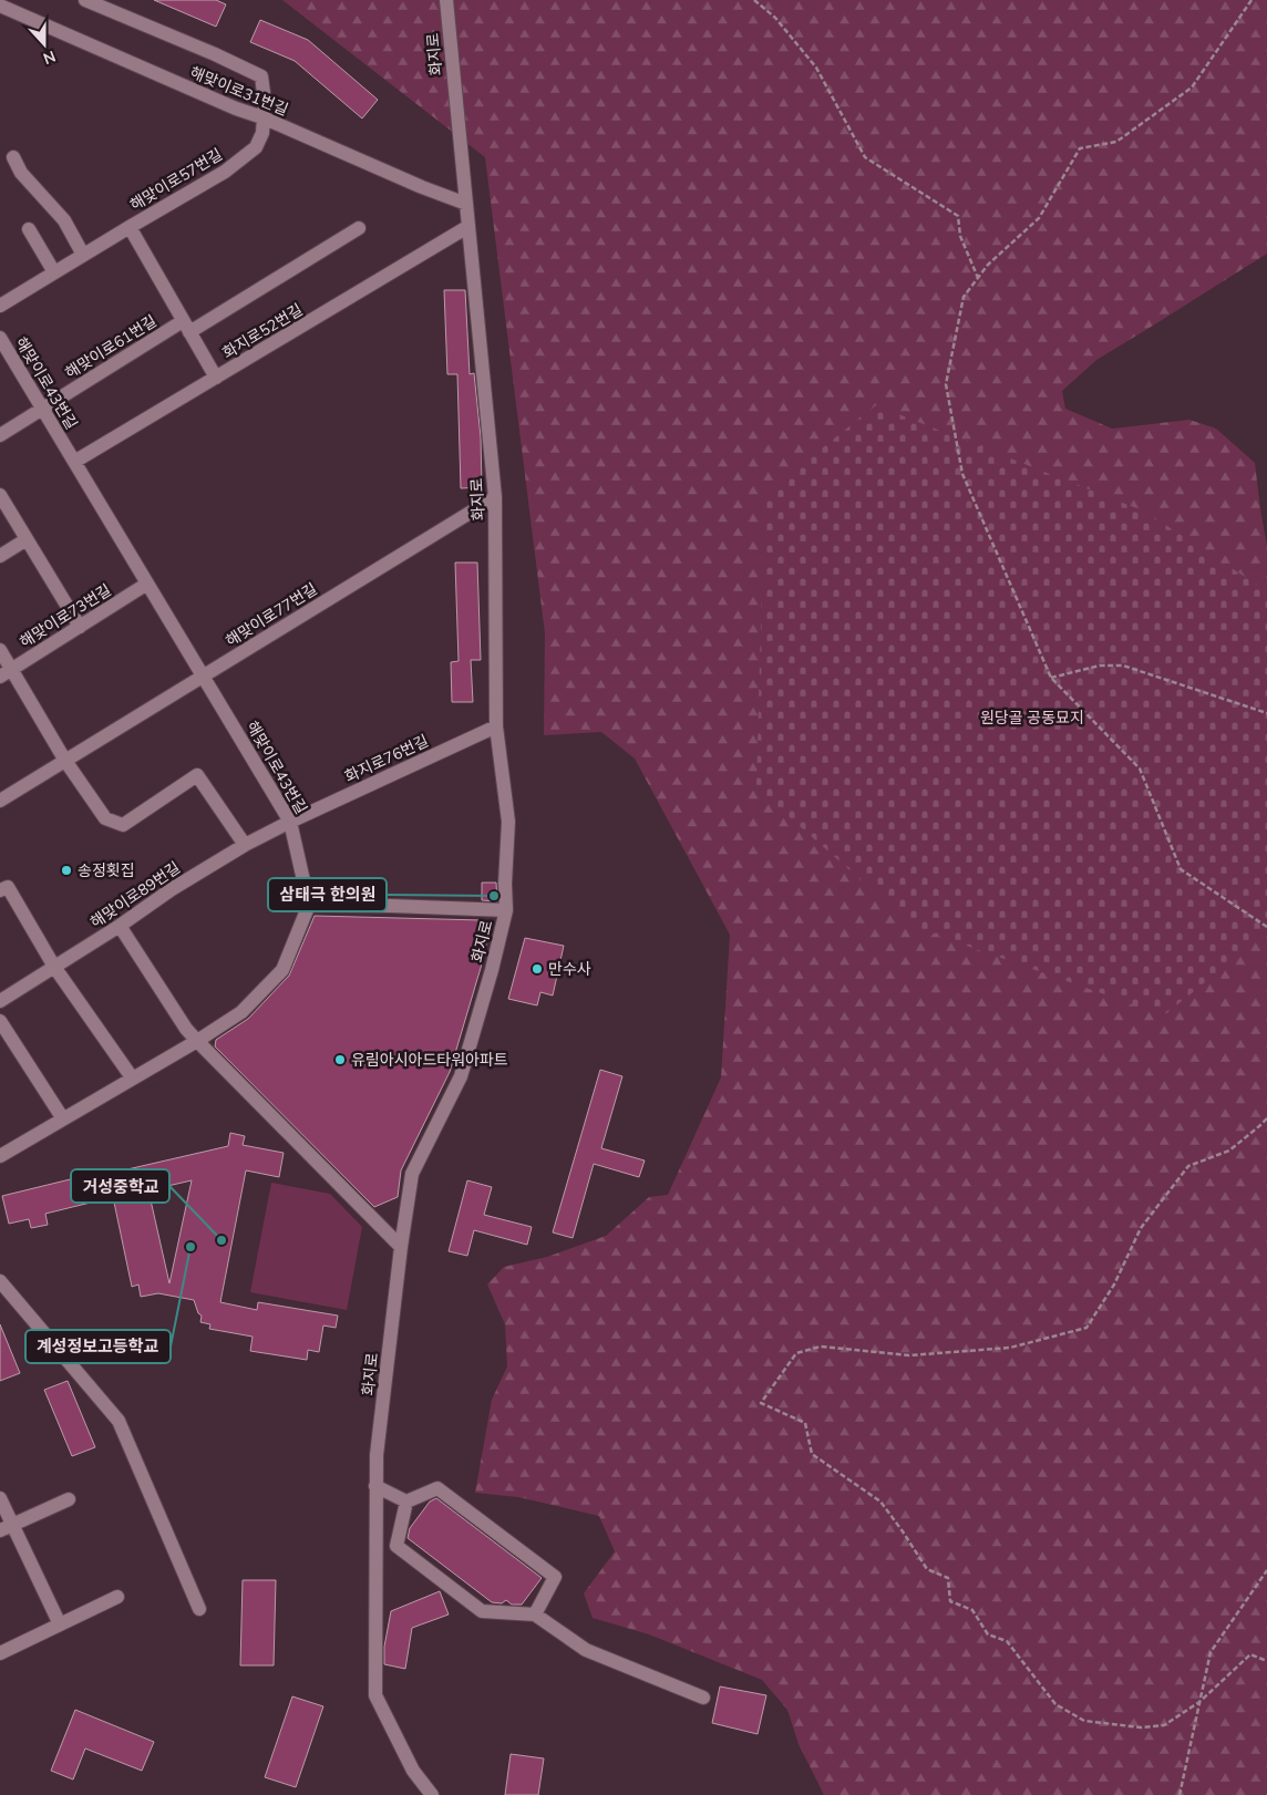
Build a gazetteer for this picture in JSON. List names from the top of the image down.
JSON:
{
  "streets": {
    "street": [
      "화지로",
      "해맞이로31번길",
      "해맞이로57번길",
      "화지로52번길",
      "해맞이로61번길",
      "해맞이로43번길",
      "해맞이로77번길",
      "해맞이로73번길",
      "화지로76번길",
      "해맞이로89번길"
    ]
  },
  "crossings": [
    ["화지로", "해맞이로31번길"],
    ["화지로", "화지로52번길"],
    ["화지로", "해맞이로77번길"],
    ["화지로", "화지로76번길"],
    ["해맞이로31번길", "해맞이로57번길"],
    ["화지로52번길", "해맞이로43번길"],
    ["해맞이로61번길", "해맞이로43번길"],
    ["해맞이로43번길", "해맞이로77번길"],
    ["해맞이로43번길", "해맞이로73번길"],
    ["해맞이로43번길", "화지로76번길"],
    ["해맞이로43번길", "해맞이로89번길"],
    ["화지로76번길", "해맞이로89번길"]
  ],
  "parks": ["원당골 공동묘지"],
  "places": [
    "송정횟집",
    "삼태극 한의원",
    "만수사",
    "유림아시아드타워아파트",
    "거성중학교",
    "계성정보고등학교"
  ],
  "north": "bottom"
}
